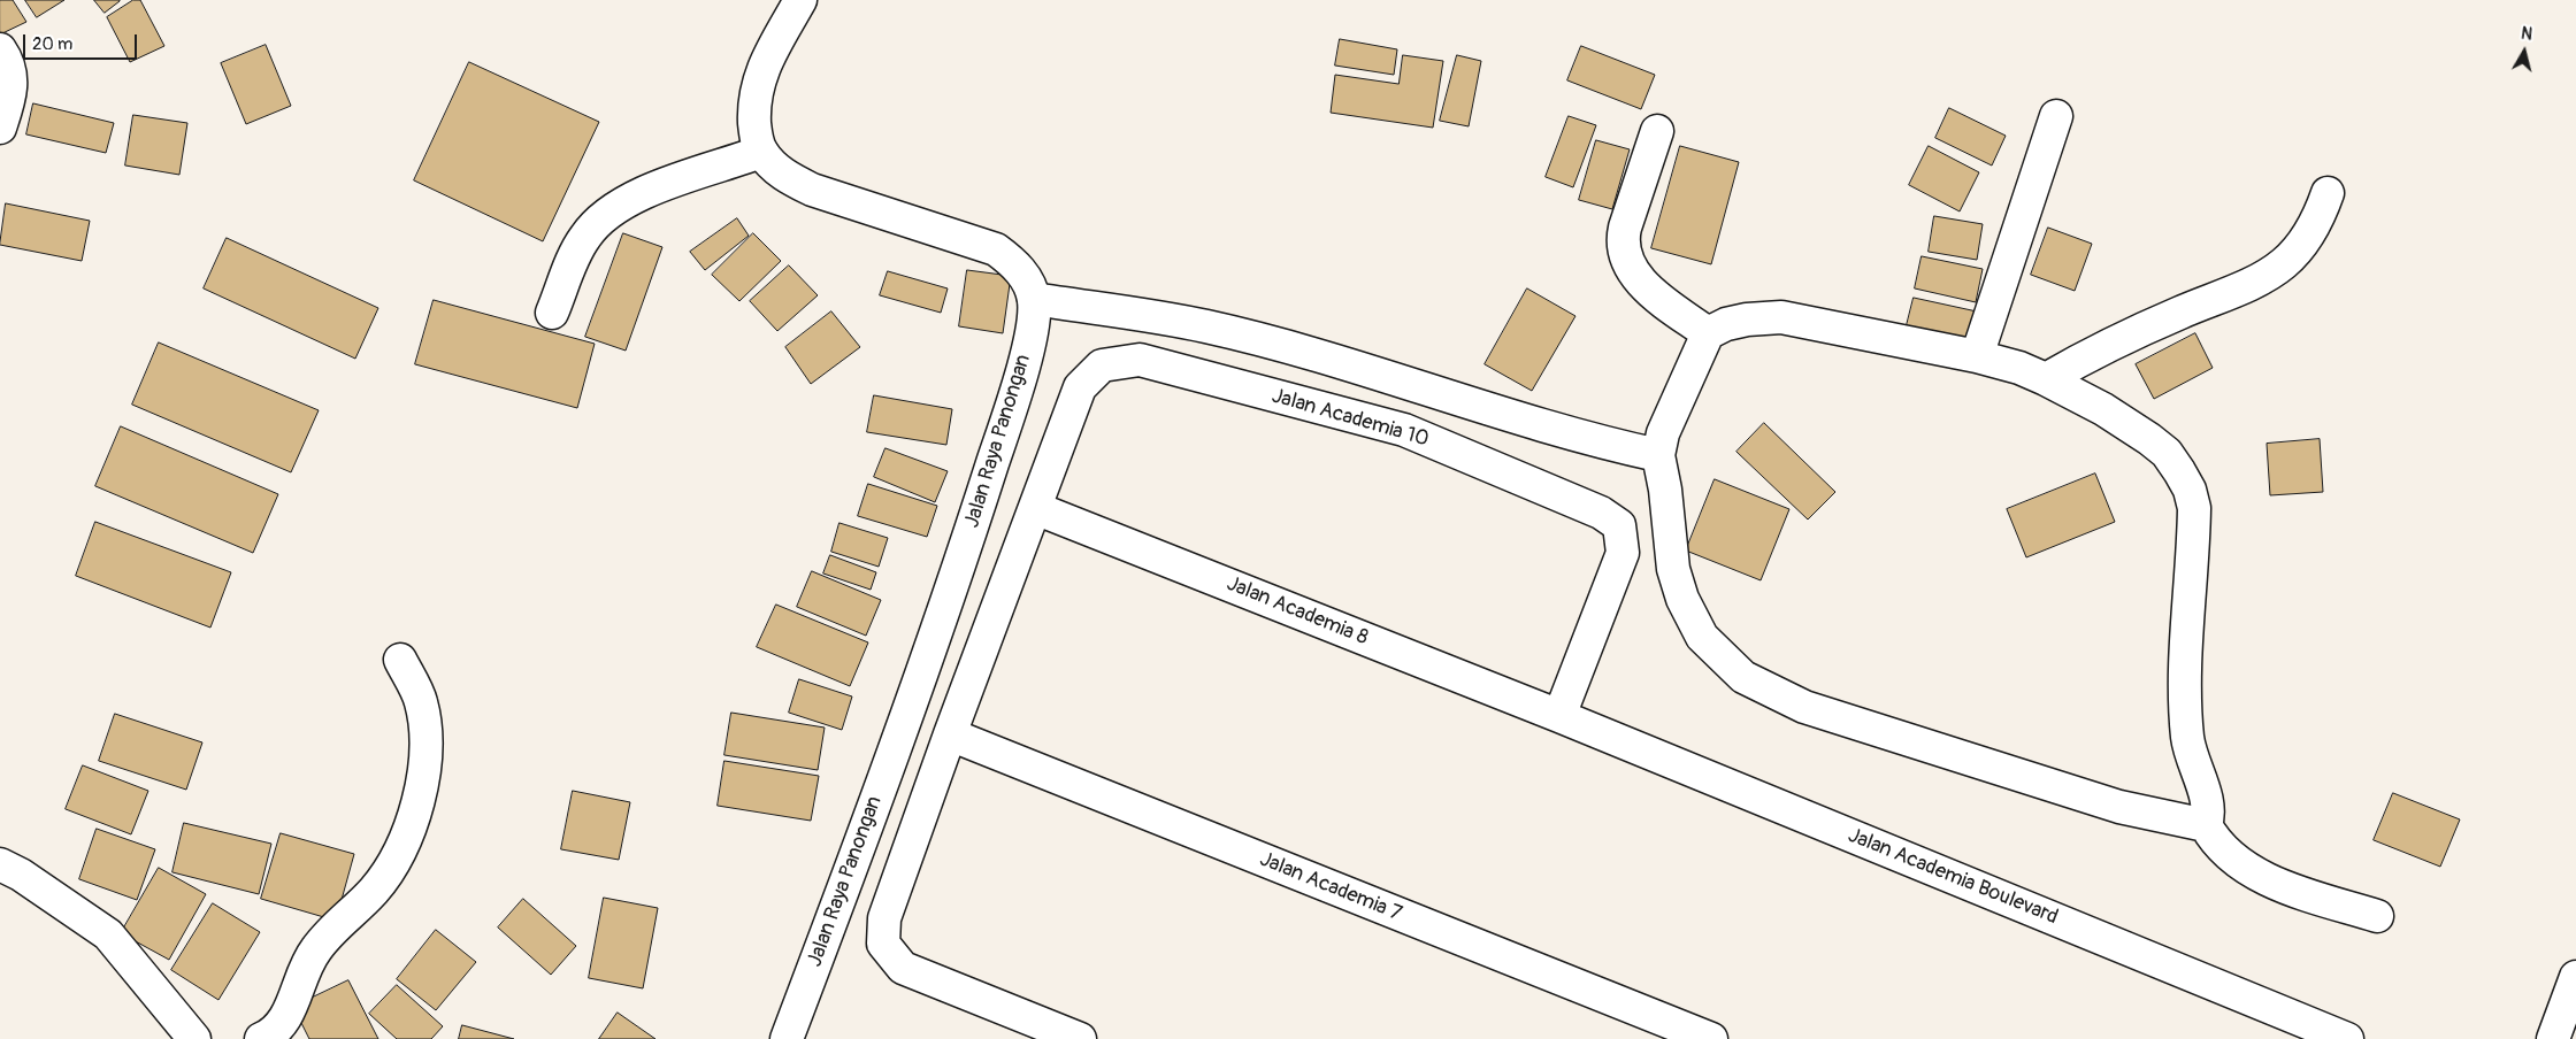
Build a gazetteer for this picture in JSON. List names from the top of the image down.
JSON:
{
  "streets": {
    "street": [
      "Jalan Academia 10",
      "Jalan Raya Panongan",
      "Jalan Academia 8",
      "Jalan Academia Boulevard",
      "Jalan Academia 7"
    ]
  },
  "crossings": [
    ["Jalan Academia 10", "Jalan Academia 8"],
    ["Jalan Academia 10", "Jalan Academia Boulevard"],
    ["Jalan Academia 8", "Jalan Academia Boulevard"]
  ],
  "scale_bar": "20 m",
  "north": "top"
}
